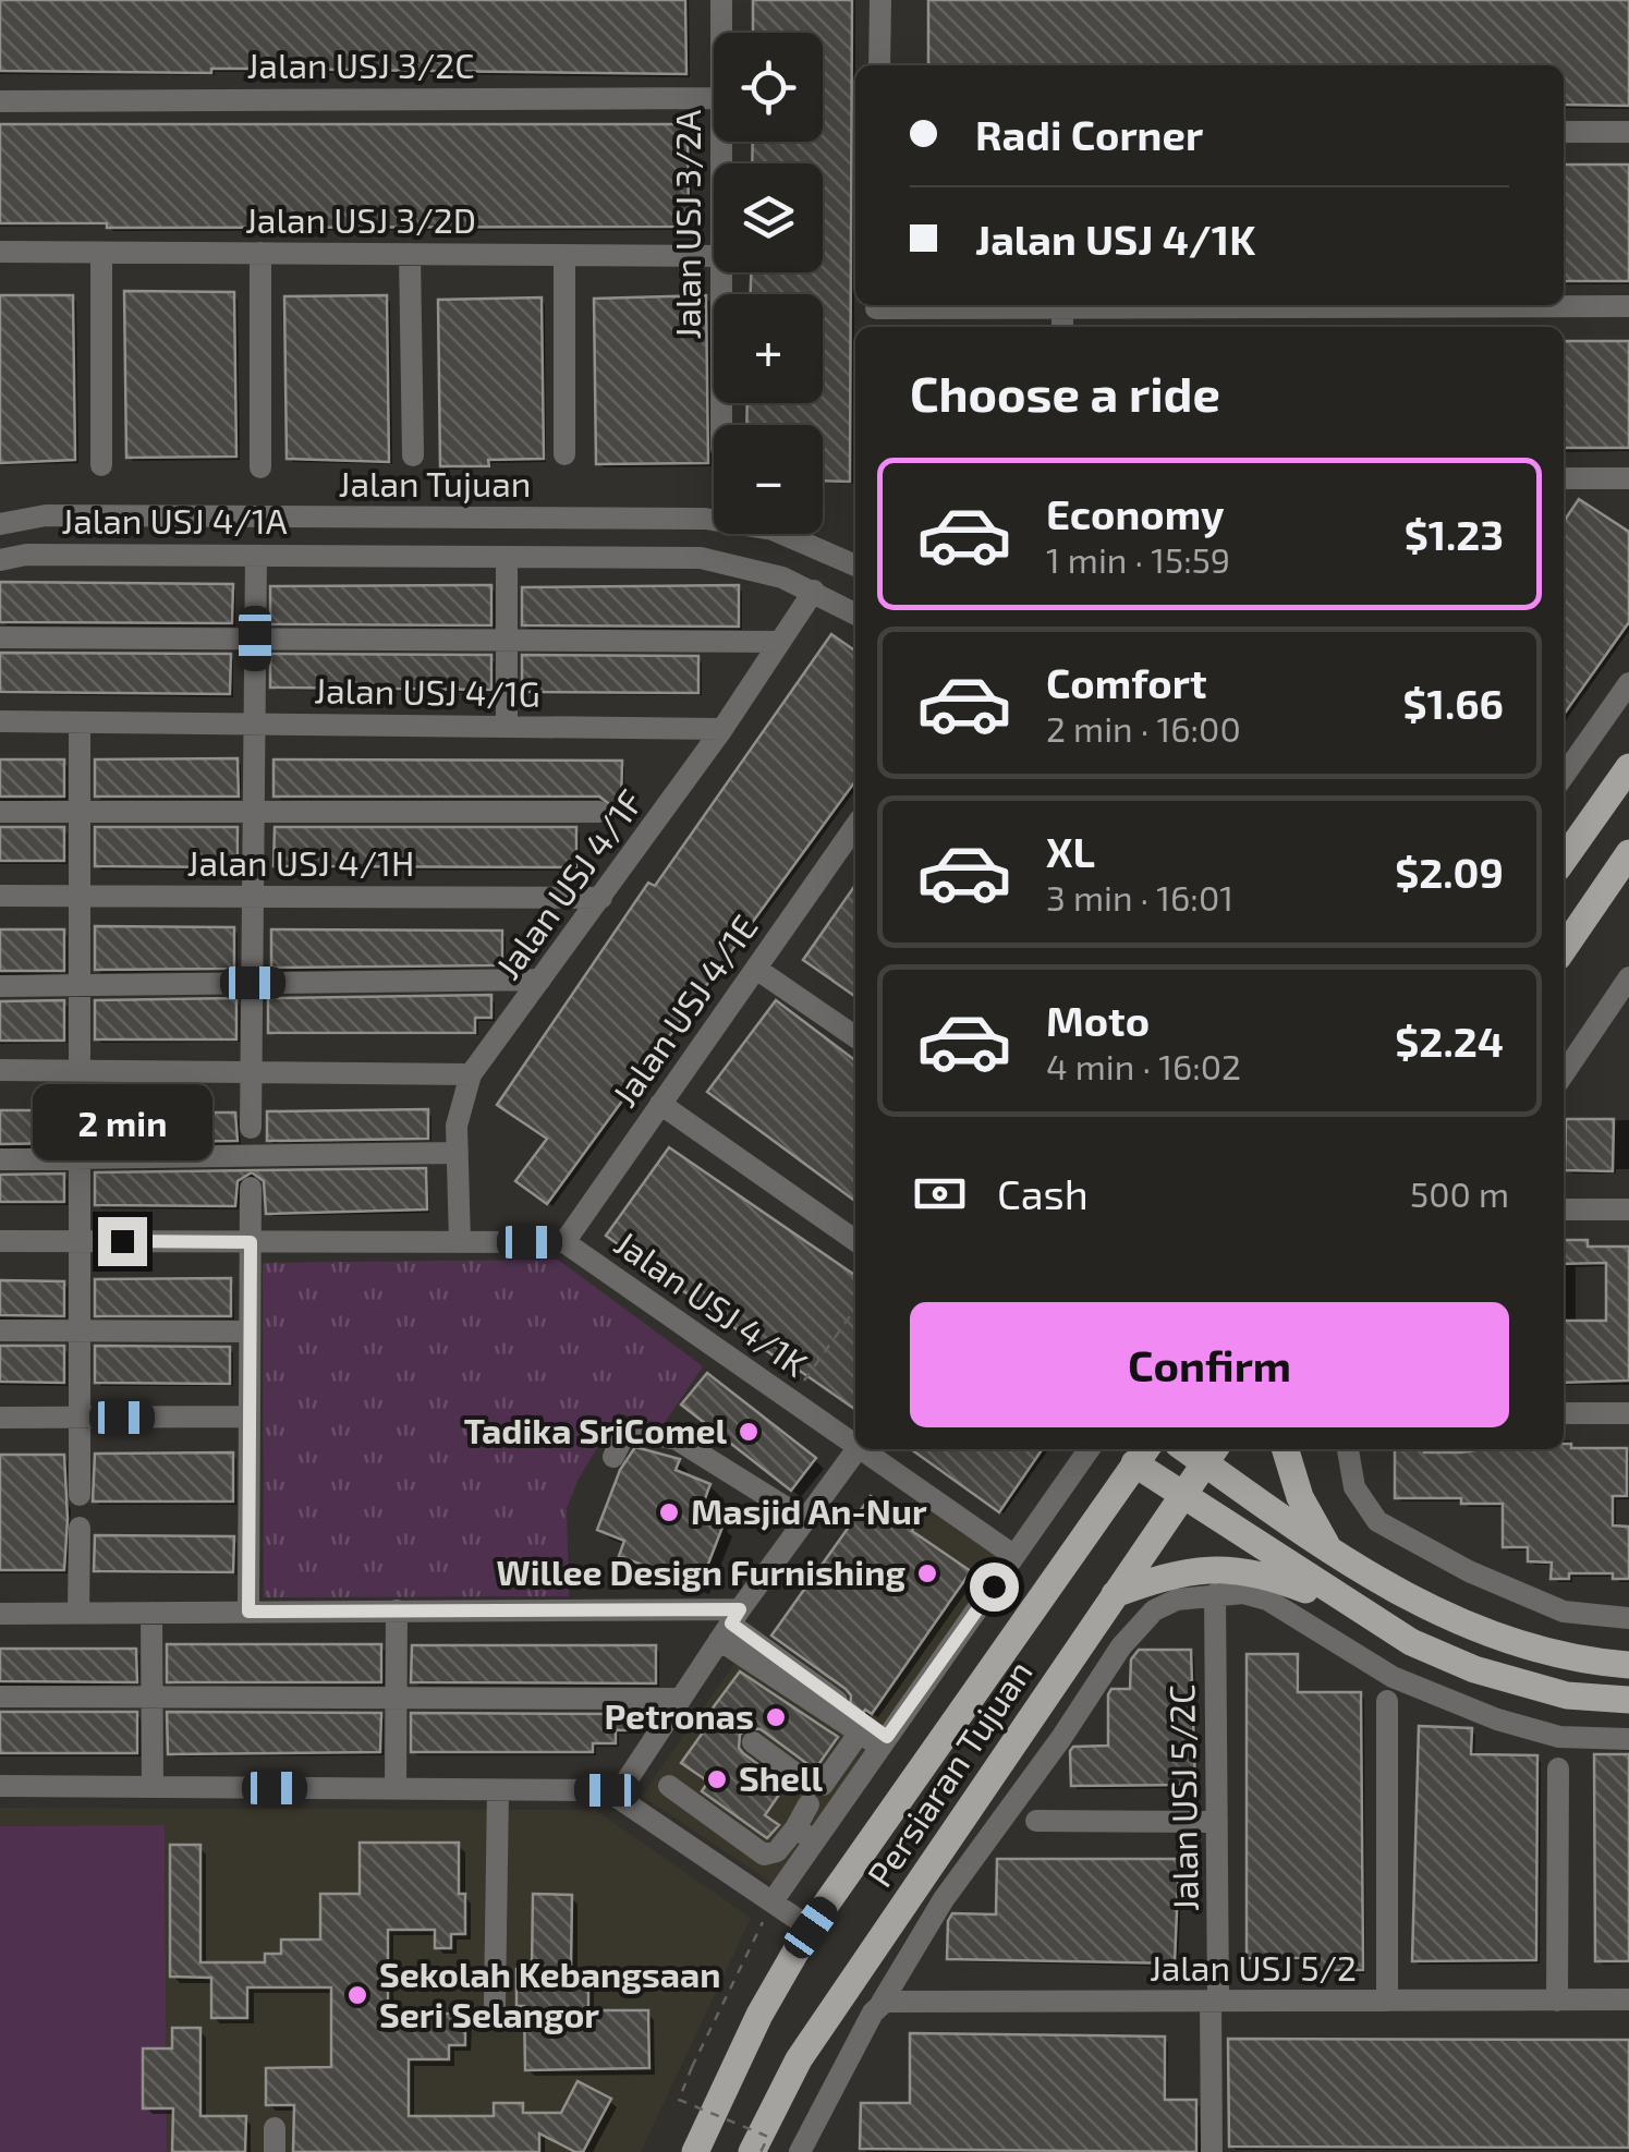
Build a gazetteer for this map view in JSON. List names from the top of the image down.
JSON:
{
  "streets": {
    "main road": ["Persiaran Tujuan"],
    "street": [
      "Jalan USJ 3/2C",
      "Jalan USJ 3/2D",
      "Jalan USJ 3/2A",
      "Jalan Tujuan",
      "Jalan USJ 4/1A",
      "Jalan USJ 4/1G",
      "Jalan USJ 4/1H",
      "Jalan USJ 4/1F",
      "Jalan USJ 4/1E",
      "Jalan USJ 4/1K",
      "Jalan USJ 5/2C",
      "Jalan USJ 5/2"
    ]
  },
  "crossings": [
    ["Jalan USJ 4/1A", "Jalan USJ 4/1F"],
    ["Jalan USJ 4/1G", "Jalan USJ 4/1F"],
    ["Jalan USJ 4/1H", "Jalan USJ 4/1F"],
    ["Jalan USJ 4/1F", "Jalan USJ 4/1K"],
    ["Jalan USJ 4/1E", "Jalan USJ 4/1K"],
    ["Jalan USJ 5/2C", "Jalan USJ 5/2"]
  ],
  "places": [
    "Tadika SriComel",
    "Masjid An-Nur",
    "Willee Design Furnishing",
    "Petronas",
    "Shell",
    "Sekolah Kebangsaan Seri Selangor"
  ],
  "page": {
    "map_buttons": ["+", "−"],
    "banner": ["Radi Corner", "Jalan USJ 4/1K"],
    "heading": "Choose a ride",
    "list": [
      {
        "name": "Economy",
        "note": "1 min · 15:59",
        "value": "$1.23"
      },
      {
        "name": "Comfort",
        "note": "2 min · 16:00",
        "value": "$1.66"
      },
      {
        "name": "XL",
        "note": "3 min · 16:01",
        "value": "$2.09"
      },
      {
        "name": "Moto",
        "note": "4 min · 16:02",
        "value": "$2.24"
      }
    ],
    "bubble": "2 min",
    "pay": ["Cash", "500 m"],
    "buttons": "Confirm"
  }
}
